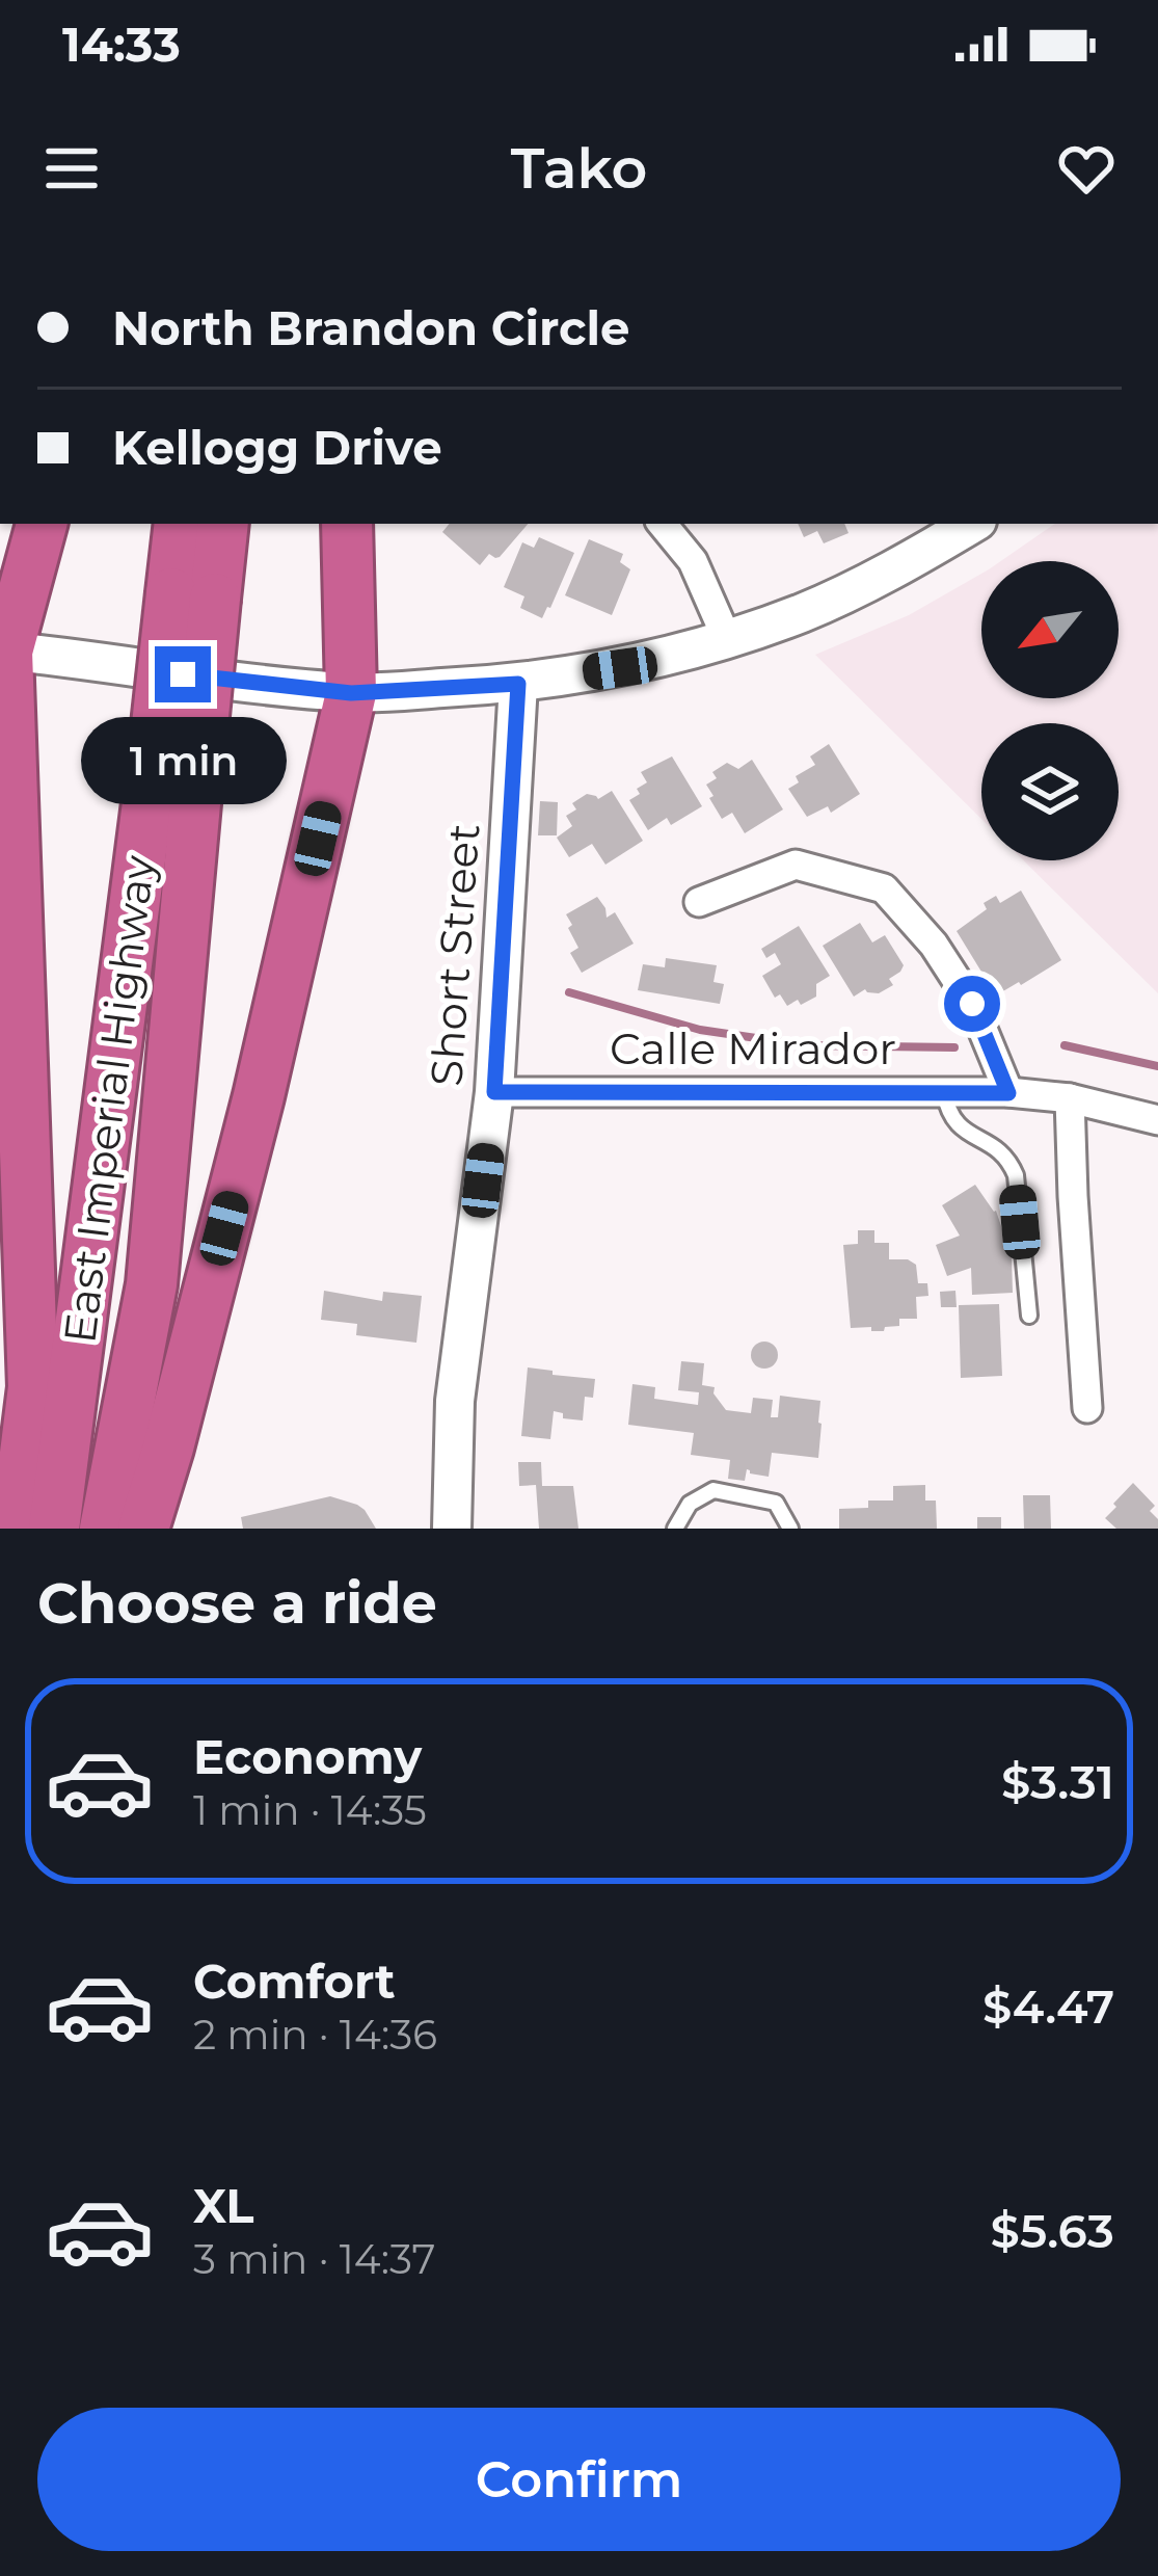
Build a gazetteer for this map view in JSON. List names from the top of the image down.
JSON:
{
  "streets": {
    "highway": ["East Imperial Highway"],
    "main road": ["Short Street"],
    "street": ["Calle Mirador"]
  },
  "crossings": [
    ["Short Street", "Calle Mirador"]
  ],
  "north": "bottom left",
  "page": {
    "status": "14:33",
    "header": "Tako",
    "banner": ["North Brandon Circle", "Kellogg Drive"],
    "bubble": "1 min",
    "heading": "Choose a ride",
    "list": [
      {
        "name": "Economy",
        "note": "1 min · 14:35",
        "value": "$3.31"
      },
      {
        "name": "Comfort",
        "note": "2 min · 14:36",
        "value": "$4.47"
      },
      {
        "name": "XL",
        "note": "3 min · 14:37",
        "value": "$5.63"
      }
    ],
    "buttons": "Confirm"
  }
}
